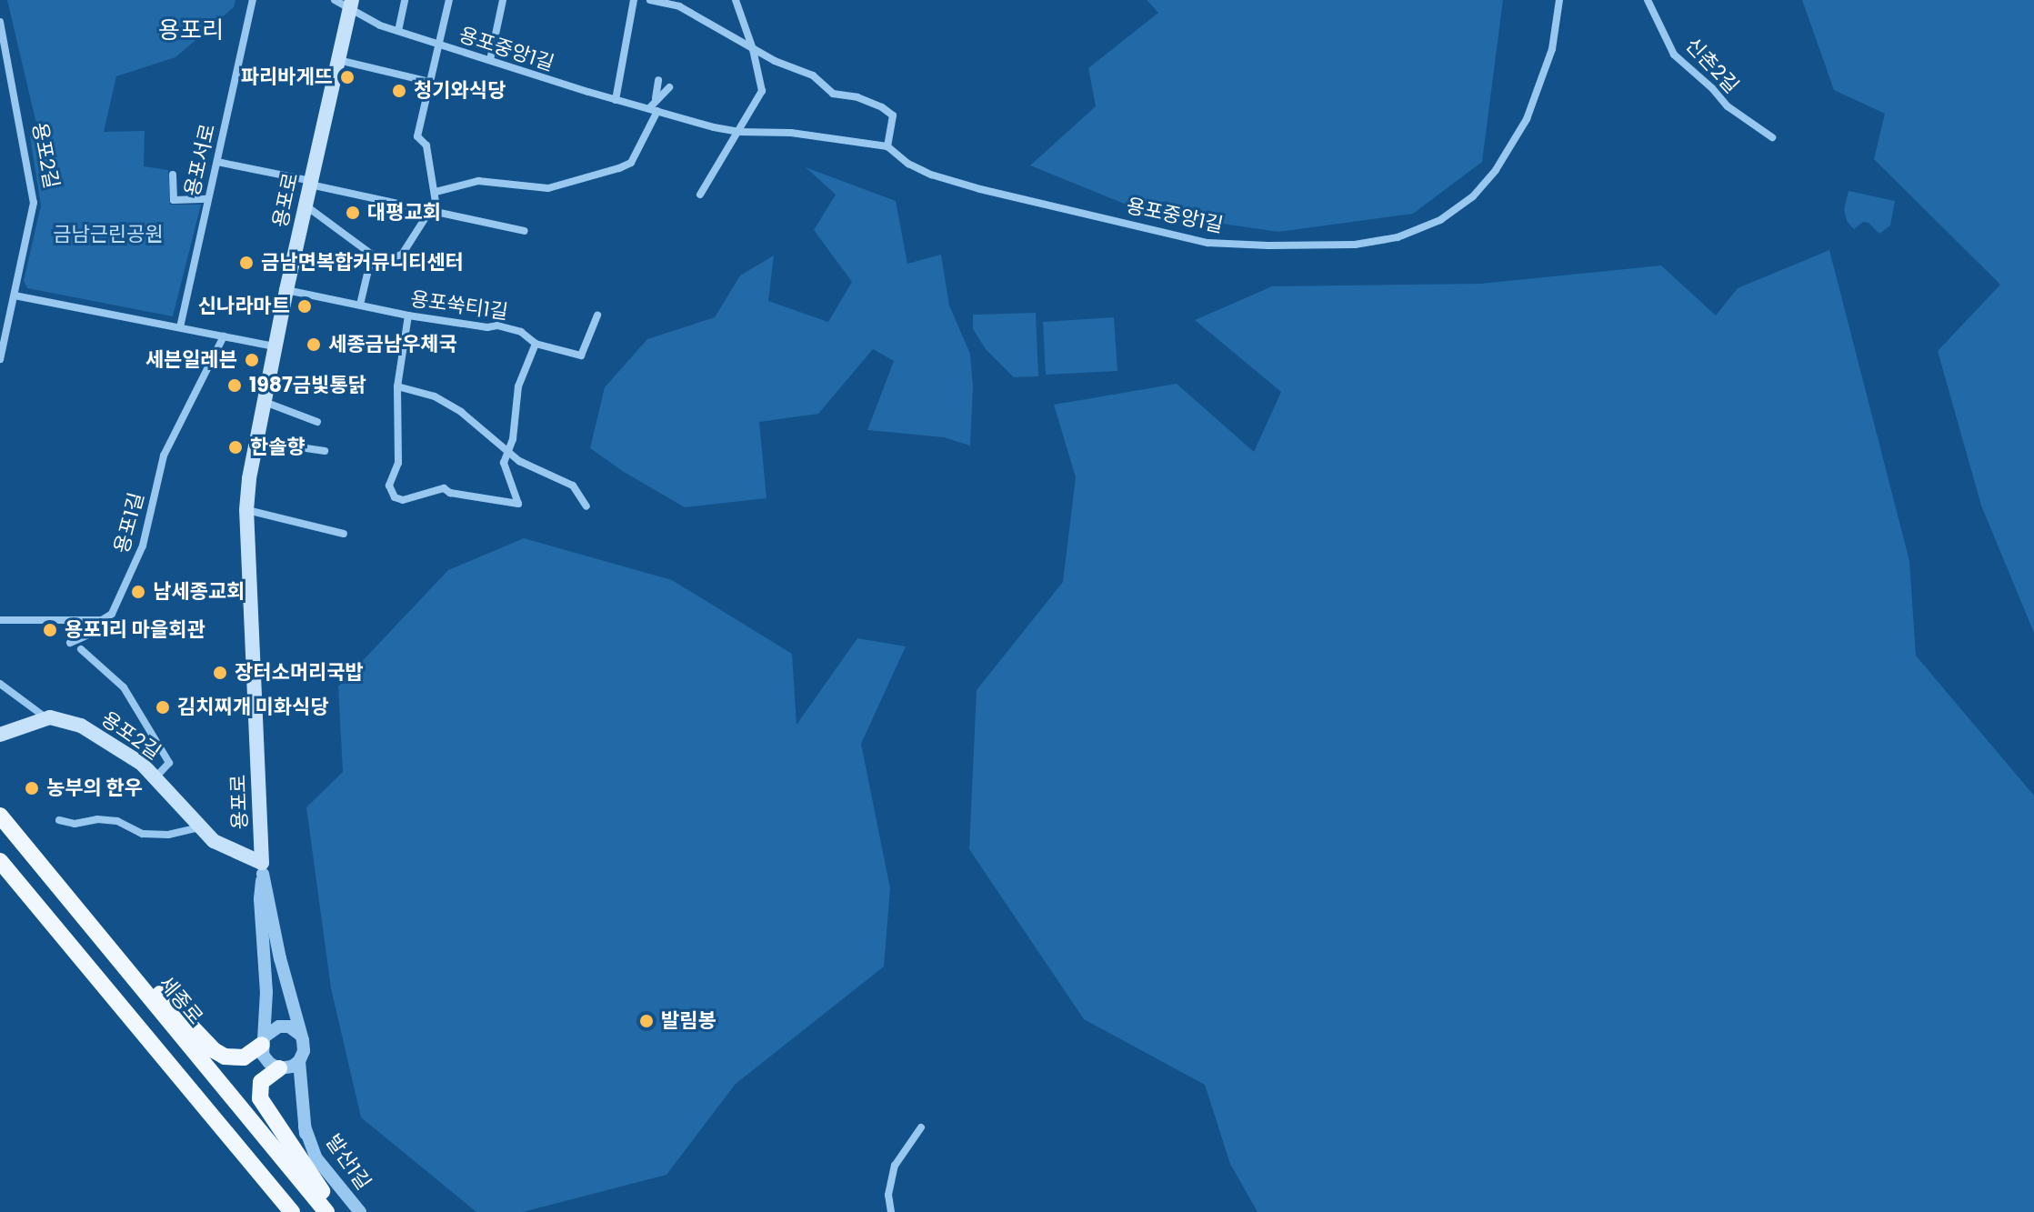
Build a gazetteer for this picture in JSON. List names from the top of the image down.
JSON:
{
  "streets": {
    "highway": ["세종로"],
    "main road": ["용포2길", "용포로"],
    "street": [
      "용포중앙1길",
      "신촌2길",
      "용포서로",
      "용포쑥티1길",
      "용포1길",
      "발산1길"
    ]
  },
  "crossings": [
    ["용포중앙1길", "용포로"],
    ["용포2길", "용포로"],
    ["용포로", "용포쑥티1길"]
  ],
  "districts": ["용포리"],
  "parks": ["금남근린공원"],
  "places": [
    "파리바게뜨",
    "청기와식당",
    "대평교회",
    "금남면복합커뮤니티센터",
    "신나라마트",
    "세종금남우체국",
    "세븐일레븐",
    "1987금빛통닭",
    "한솔향",
    "남세종교회",
    "용포1리 마을회관",
    "장터소머리국밥",
    "김치찌개 미화식당",
    "농부의 한우",
    "발림봉"
  ]
}
